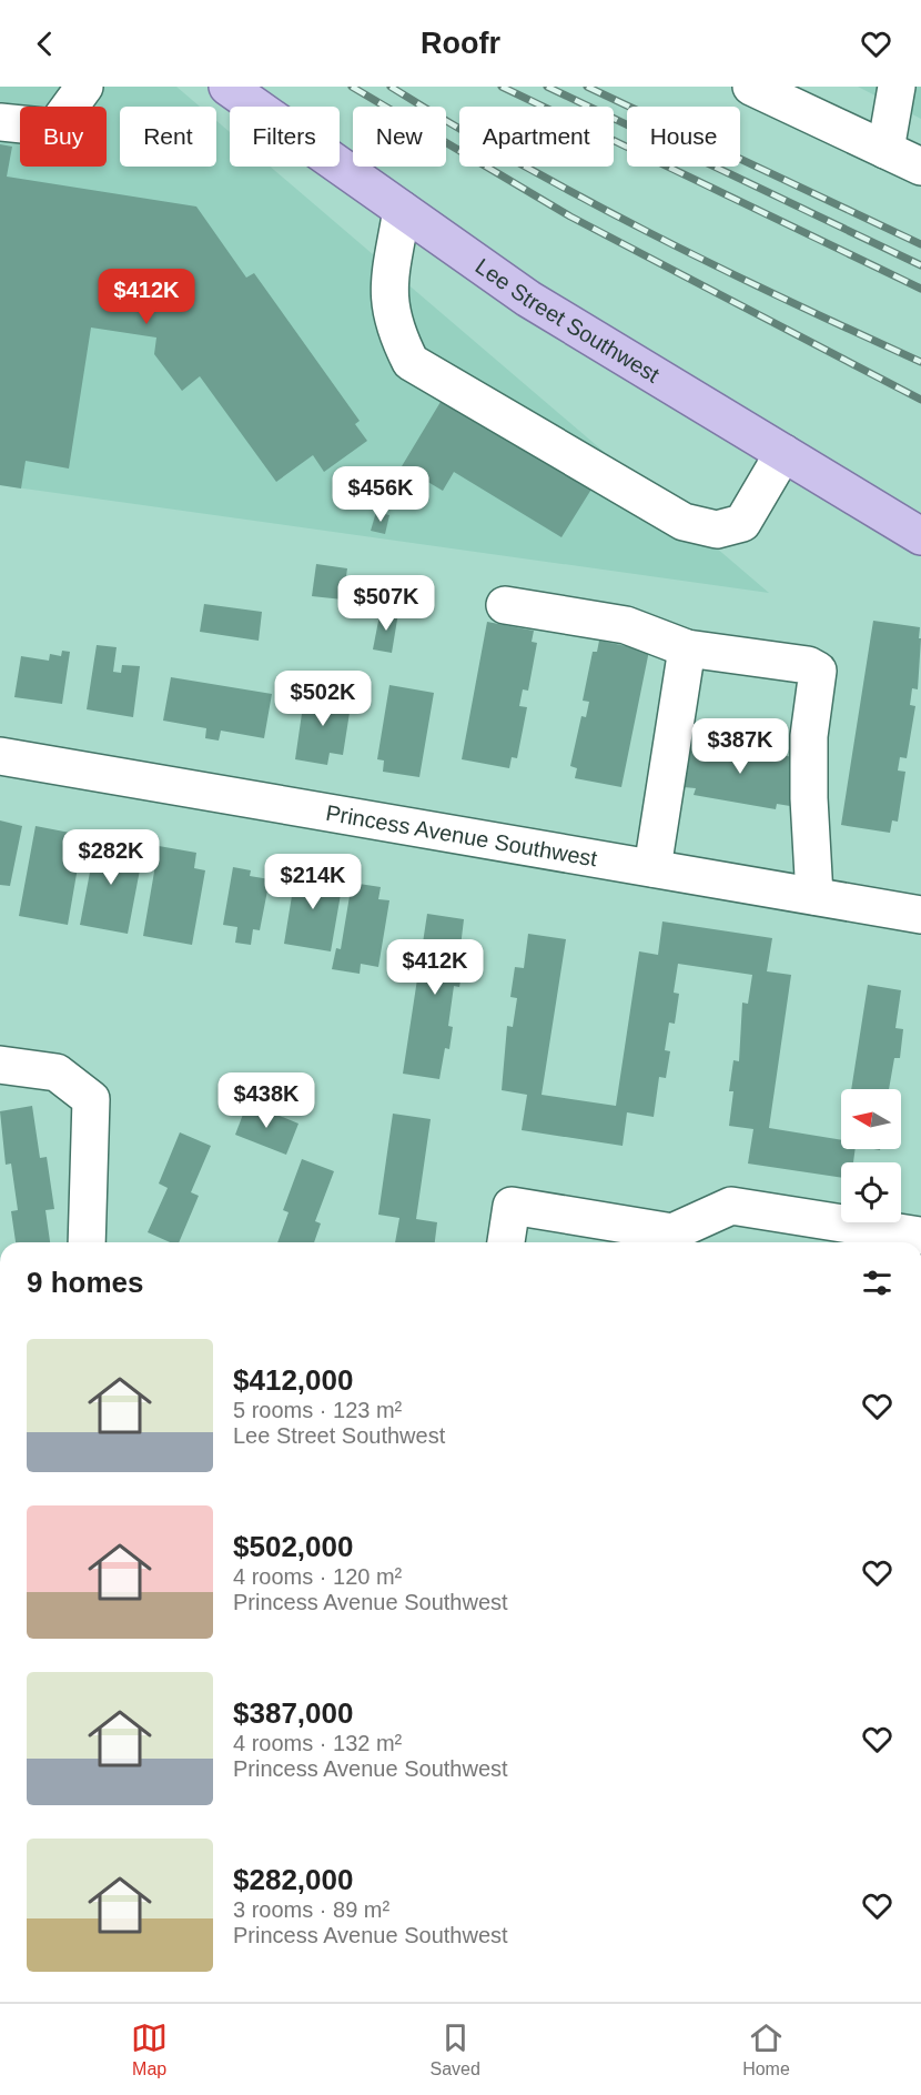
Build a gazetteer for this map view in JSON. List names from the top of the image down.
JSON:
{
  "streets": {
    "main road": ["Lee Street Southwest"],
    "street": ["Princess Avenue Southwest"]
  },
  "north": "left",
  "page": {
    "header": "Roofr",
    "chip": [
      "Buy",
      "Rent",
      "Filters",
      "New",
      "Apartment",
      "House"
    ],
    "price": [
      "$412K",
      "$456K",
      "$507K",
      "$502K",
      "$387K",
      "$282K",
      "$214K",
      "$412K",
      "$438K"
    ],
    "heading": "9 homes",
    "list": [
      {
        "name": "$412,000",
        "note": "5 rooms · 123 m² · Lee Street Southwest"
      },
      {
        "name": "$502,000",
        "note": "4 rooms · 120 m² · Princess Avenue Southwest"
      },
      {
        "name": "$387,000",
        "note": "4 rooms · 132 m² · Princess Avenue Southwest"
      },
      {
        "name": "$282,000",
        "note": "3 rooms · 89 m² · Princess Avenue Southwest"
      }
    ],
    "tabs": ["Map", "Saved", "Home"]
  }
}
